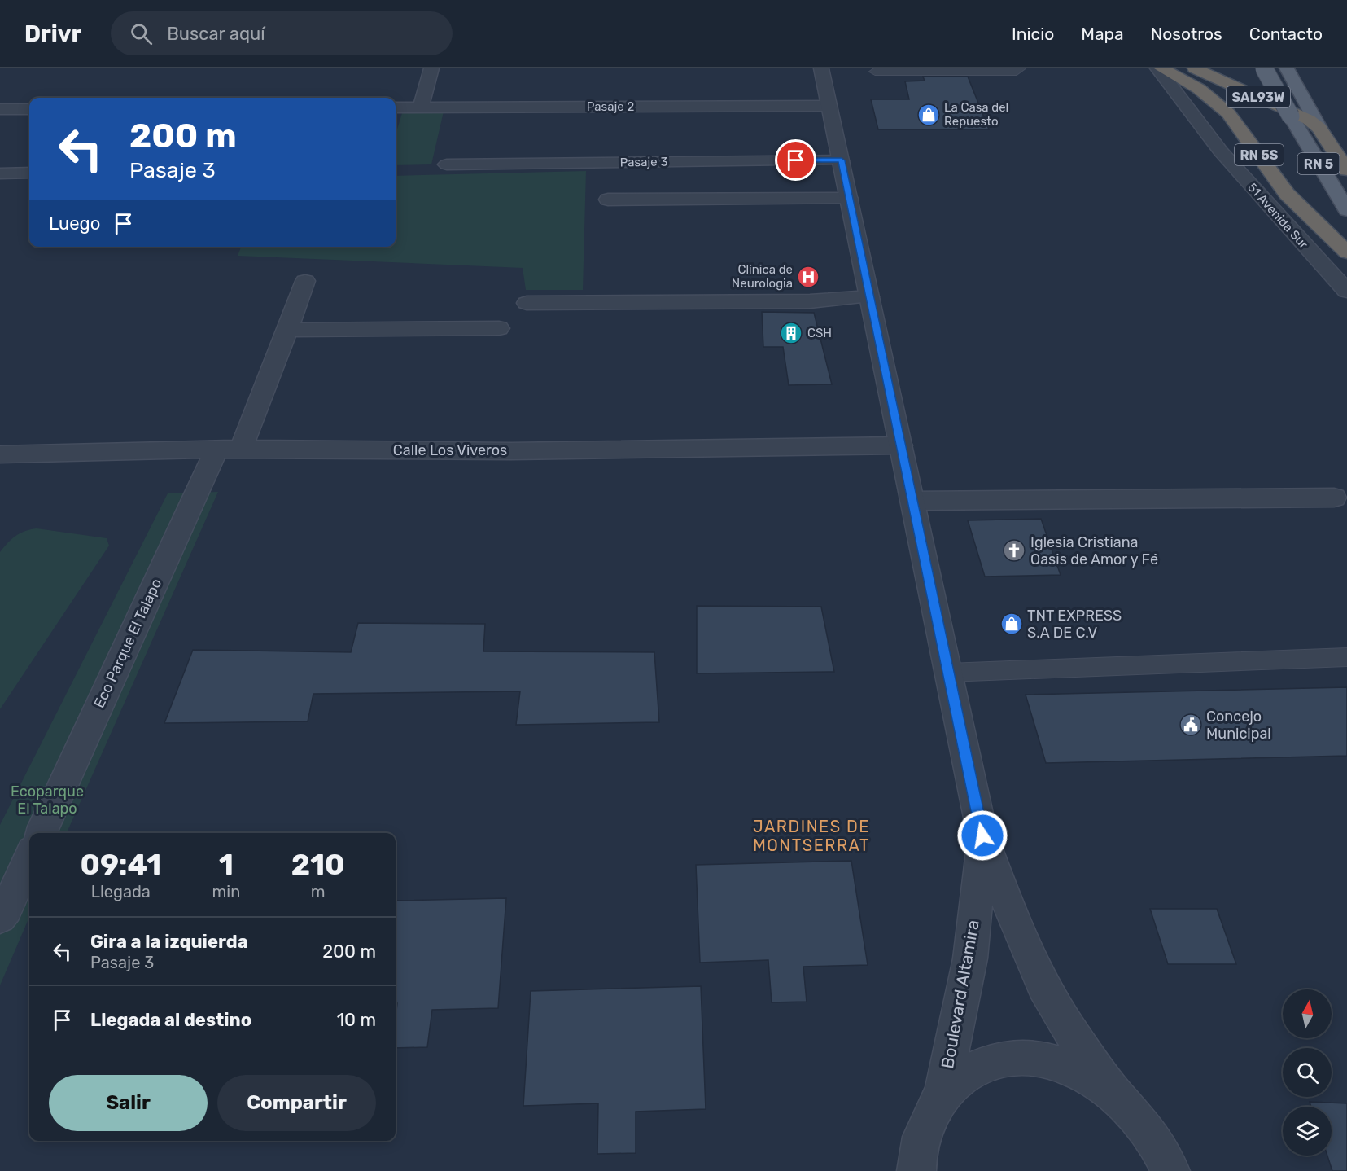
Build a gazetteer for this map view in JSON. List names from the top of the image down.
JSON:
{
  "streets": {
    "highway": ["SAL93W", "RN 5S", "RN 5"],
    "street": [
      "Pasaje 2",
      "Pasaje 3",
      "51 Avenida Sur",
      "Calle Los Viveros",
      "Eco Parque El Talapo",
      "Boulevard Altamira"
    ]
  },
  "crossings": [
    ["SAL93W", "RN 5"],
    ["Pasaje 2", "Boulevard Altamira"],
    ["Pasaje 3", "Boulevard Altamira"],
    ["Calle Los Viveros", "Eco Parque El Talapo"],
    ["Calle Los Viveros", "Boulevard Altamira"]
  ],
  "districts": ["JARDINES DE MONTSERRAT"],
  "parks": ["Ecoparque El Talapo"],
  "places": {
    "shop": ["La Casa del Repuesto", "TNT EXPRESS S.A DE C.V"],
    "hospital": ["Clínica de Neurologia"],
    "building": ["CSH"],
    "church": ["Iglesia Cristiana Oasis de Amor y Fé"],
    "public building": ["Concejo Municipal"]
  },
  "north": "top",
  "page": {
    "header": "Drivr",
    "search": "Buscar aquí",
    "nav": [
      "Inicio",
      "Mapa",
      "Nosotros",
      "Contacto"
    ],
    "turn": ["200 m", "Pasaje 3"],
    "then": "Luego",
    "eta": [
      "09:41",
      "Llegada",
      "1",
      "min",
      "210",
      "m"
    ],
    "list": [
      {
        "name": "Gira a la izquierda",
        "note": "Pasaje 3",
        "value": "200 m"
      },
      {
        "name": "Llegada al destino",
        "value": "10 m"
      }
    ],
    "buttons": ["Salir", "Compartir"]
  }
}
